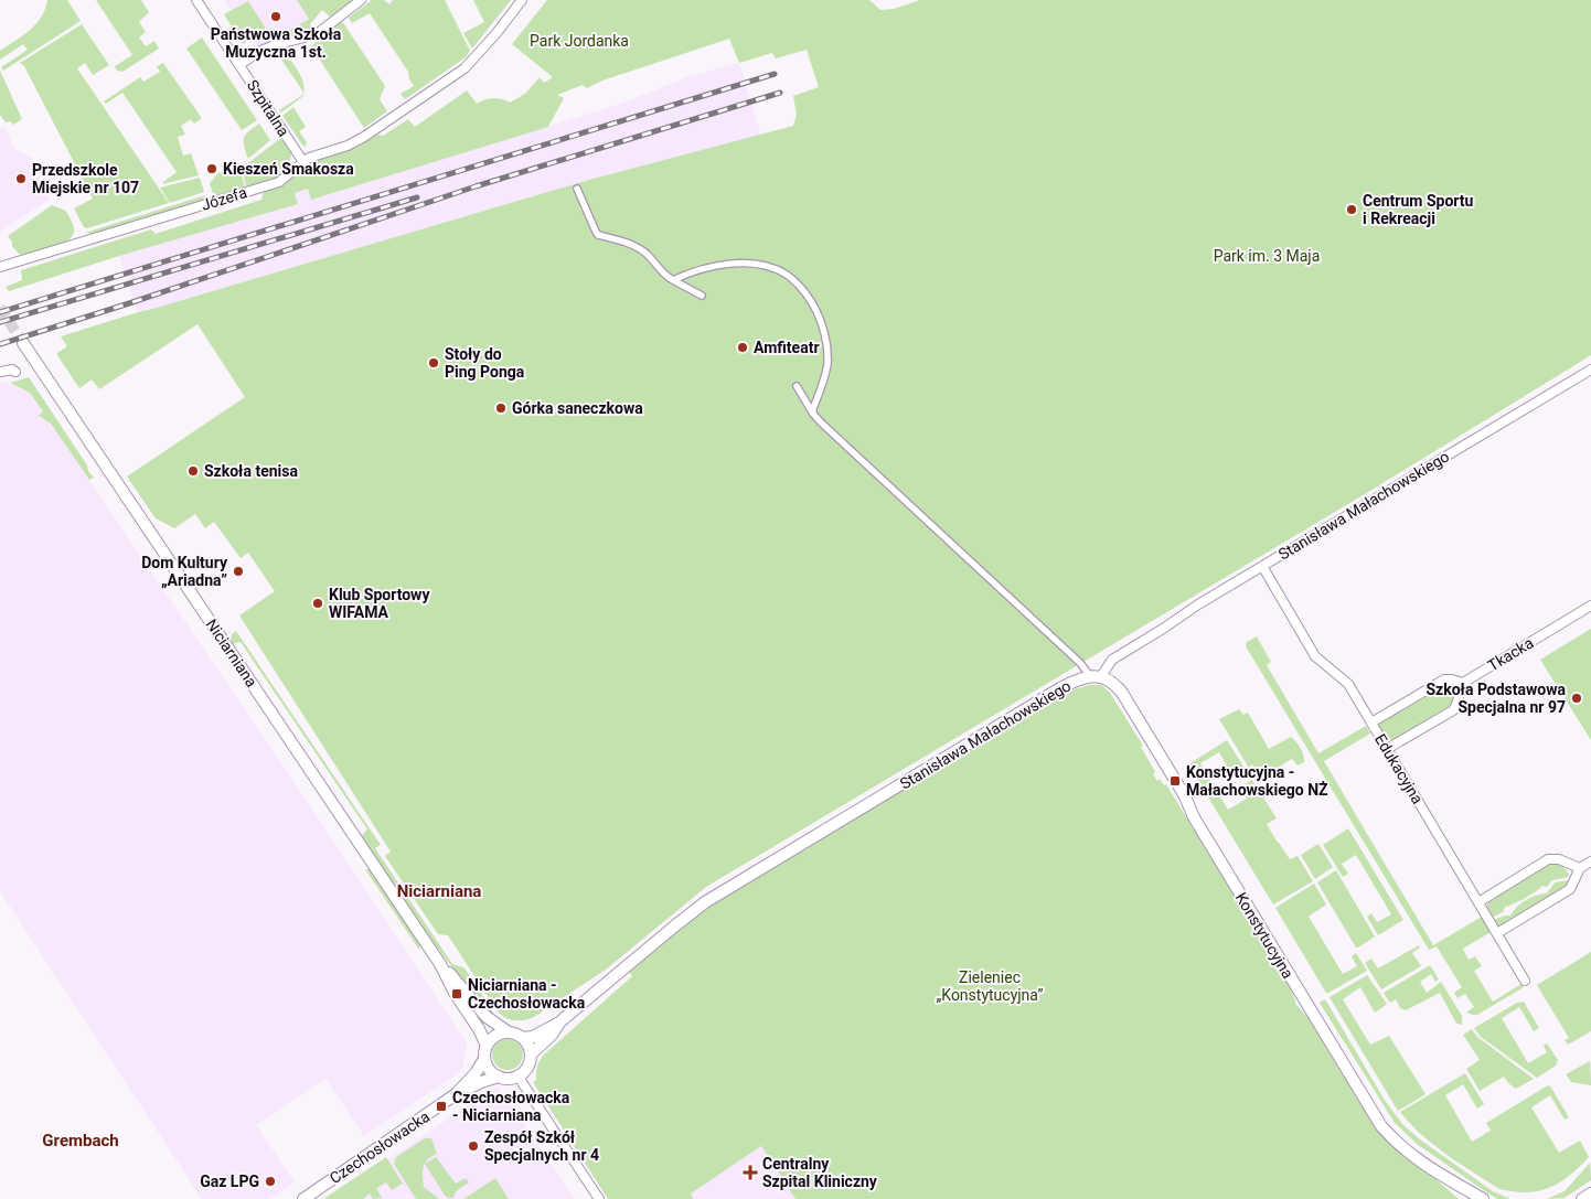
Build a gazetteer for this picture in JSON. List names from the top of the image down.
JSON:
{
  "streets": {
    "street": [
      "Szpitalna",
      "Józefa",
      "Stanisława Małachowskiego",
      "Niciarniana",
      "Tkacka",
      "Edukacyjna",
      "Konstytucyjna",
      "Czechosłowacka"
    ]
  },
  "crossings": [
    ["Szpitalna", "Józefa"],
    ["Stanisława Małachowskiego", "Niciarniana"],
    ["Stanisława Małachowskiego", "Edukacyjna"],
    ["Stanisława Małachowskiego", "Konstytucyjna"],
    ["Stanisława Małachowskiego", "Czechosłowacka"],
    ["Niciarniana", "Czechosłowacka"],
    ["Tkacka", "Edukacyjna"]
  ],
  "districts": ["Niciarniana", "Grembach"],
  "parks": ["Park Jordanka", "Park im. 3 Maja", "Zieleniec „Konstytucyjna”"],
  "places": {
    "other": [
      "Państwowa Szkoła Muzyczna 1st.",
      "Kieszeń Smakosza",
      "Przedszkole Miejskie nr 107",
      "Centrum Sportu i Rekreacji",
      "Amfiteatr",
      "Stoły do Ping Ponga",
      "Górka saneczkowa",
      "Szkoła tenisa",
      "Dom Kultury „Ariadna”",
      "Klub Sportowy WIFAMA",
      "Szkoła Podstawowa Specjalna nr 97",
      "Zespół Szkół Specjalnych nr 4",
      "Gaz LPG"
    ],
    "transit": ["Konstytucyjna - Małachowskiego NŻ", "Niciarniana - Czechosłowacka", "Czechosłowacka - Niciarniana"],
    "health": ["Centralny Szpital Kliniczny"]
  }
}
